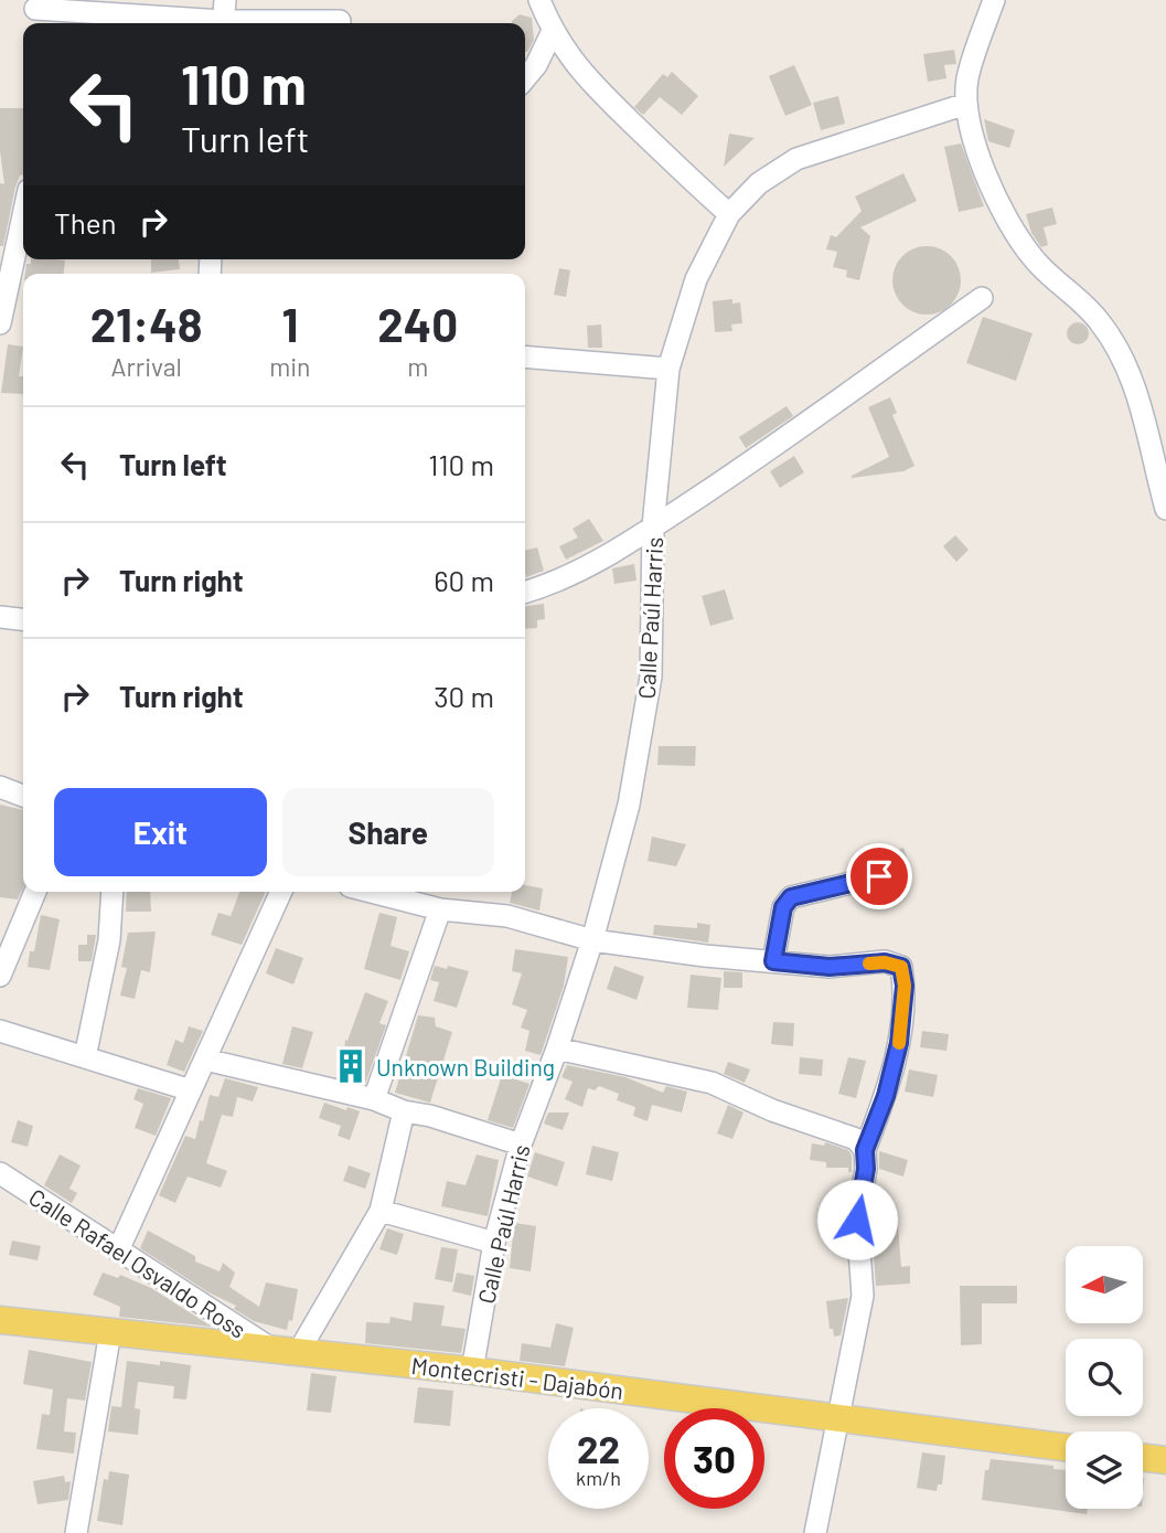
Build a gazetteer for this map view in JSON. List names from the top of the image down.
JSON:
{
  "streets": {
    "main road": ["Montecristi - Dajabón"],
    "street": ["Calle Paúl Harris", "Calle Rafael Osvaldo Ross"]
  },
  "crossings": [
    ["Calle Paúl Harris", "Montecristi - Dajabón"],
    ["Calle Rafael Osvaldo Ross", "Montecristi - Dajabón"]
  ],
  "places": {
    "building": ["Unknown Building"]
  },
  "north": "left",
  "page": {
    "turn": ["110 m", "Turn left"],
    "then": "Then",
    "eta": [
      "21:48",
      "Arrival",
      "1",
      "min",
      "240",
      "m"
    ],
    "list": [
      {
        "name": "Turn left",
        "value": "110 m"
      },
      {
        "name": "Turn right",
        "value": "60 m"
      },
      {
        "name": "Turn right",
        "value": "30 m"
      }
    ],
    "buttons": ["Exit", "Share"],
    "speed": "22 km/h",
    "limit": "30"
  }
}
